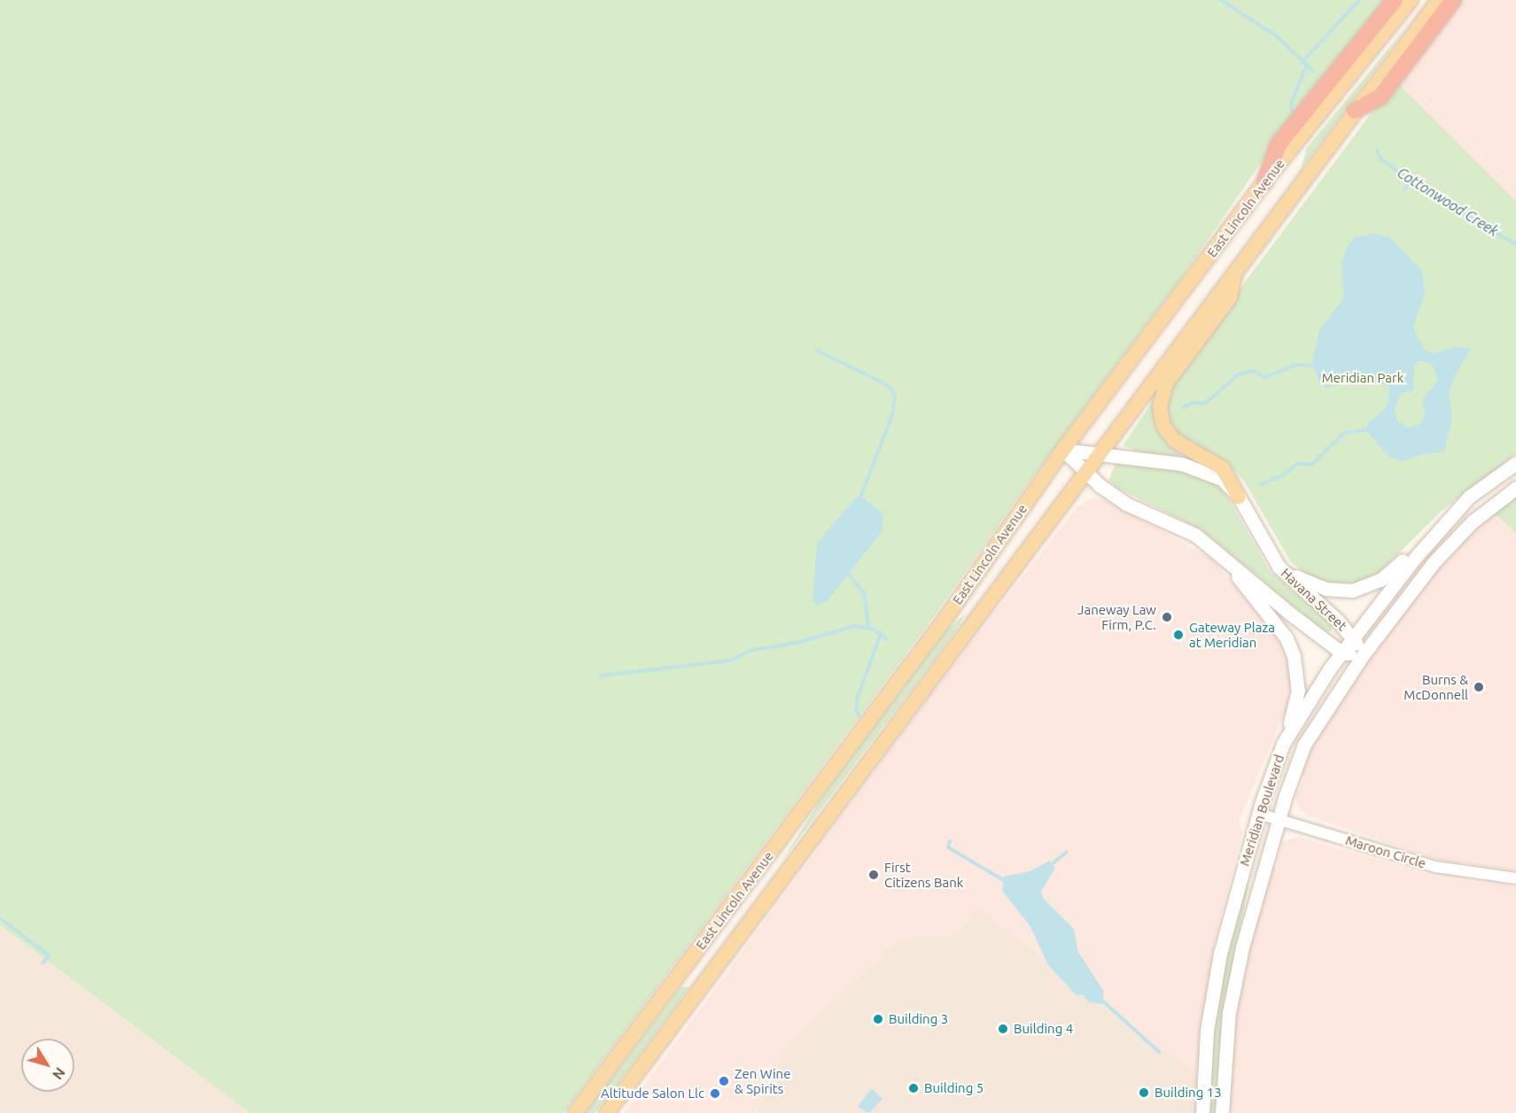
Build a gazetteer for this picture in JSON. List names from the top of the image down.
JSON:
{
  "streets": {
    "main road": ["East Lincoln Avenue", "Havana Street", "Meridian Boulevard"],
    "street": ["Maroon Circle"]
  },
  "crossings": [
    ["East Lincoln Avenue", "Havana Street"],
    ["Havana Street", "Meridian Boulevard"],
    ["Meridian Boulevard", "Maroon Circle"]
  ],
  "water": ["Cottonwood Creek"],
  "parks": ["Meridian Park"],
  "places": [
    "Janeway Law Firm, P.C.",
    "Gateway Plaza at Meridian",
    "Burns & McDonnell",
    "First Citizens Bank",
    "Building 3",
    "Building 4",
    "Zen Wine & Spirits",
    "Building 5",
    "Building 13",
    "Altitude Salon Llc"
  ],
  "north": "bottom right"
}
